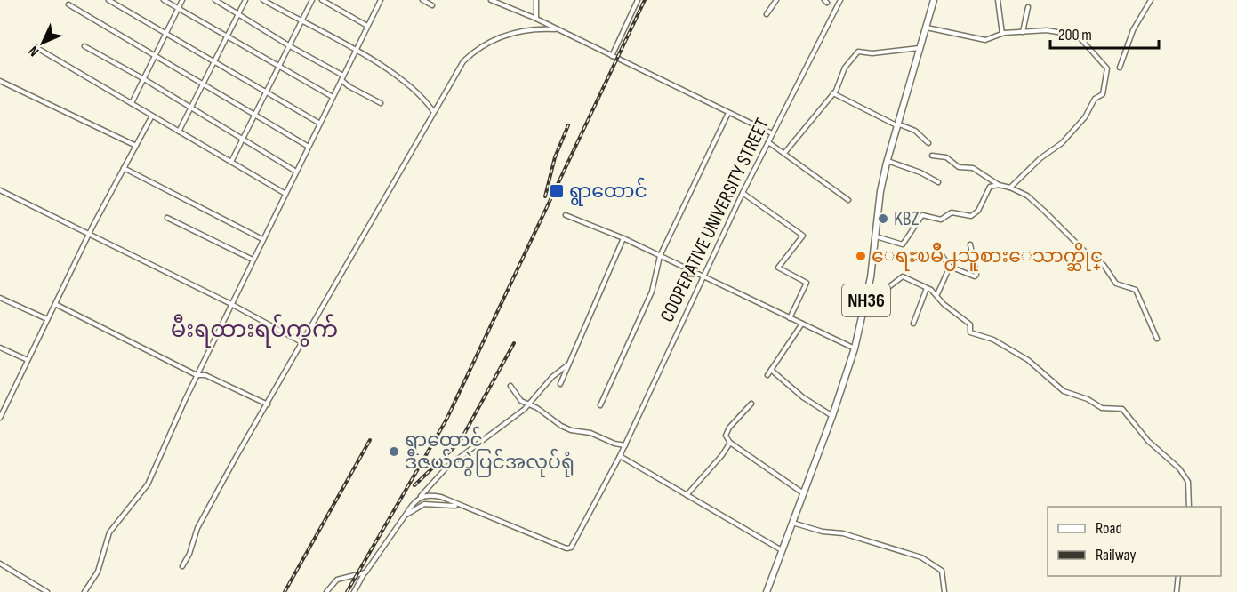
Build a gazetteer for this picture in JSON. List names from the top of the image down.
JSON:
{
  "streets": {
    "highway": ["NH36"],
    "street": ["COOPERATIVE UNIVERSITY STREET"]
  },
  "districts": ["မီးရထားရပ်ကွက်"],
  "places": {
    "transit": ["ရွာထောင်"],
    "other": ["KBZ", "ေရႊၿမိဳ႕သူစားေသာက္ဆိုင္", "ရွာထောင် ဒီဇယ်တွဲပြင်အလုပ်ရုံ"]
  },
  "legend": ["Road", "Railway"],
  "scale_bar": "200 m",
  "north": "bottom left"
}
